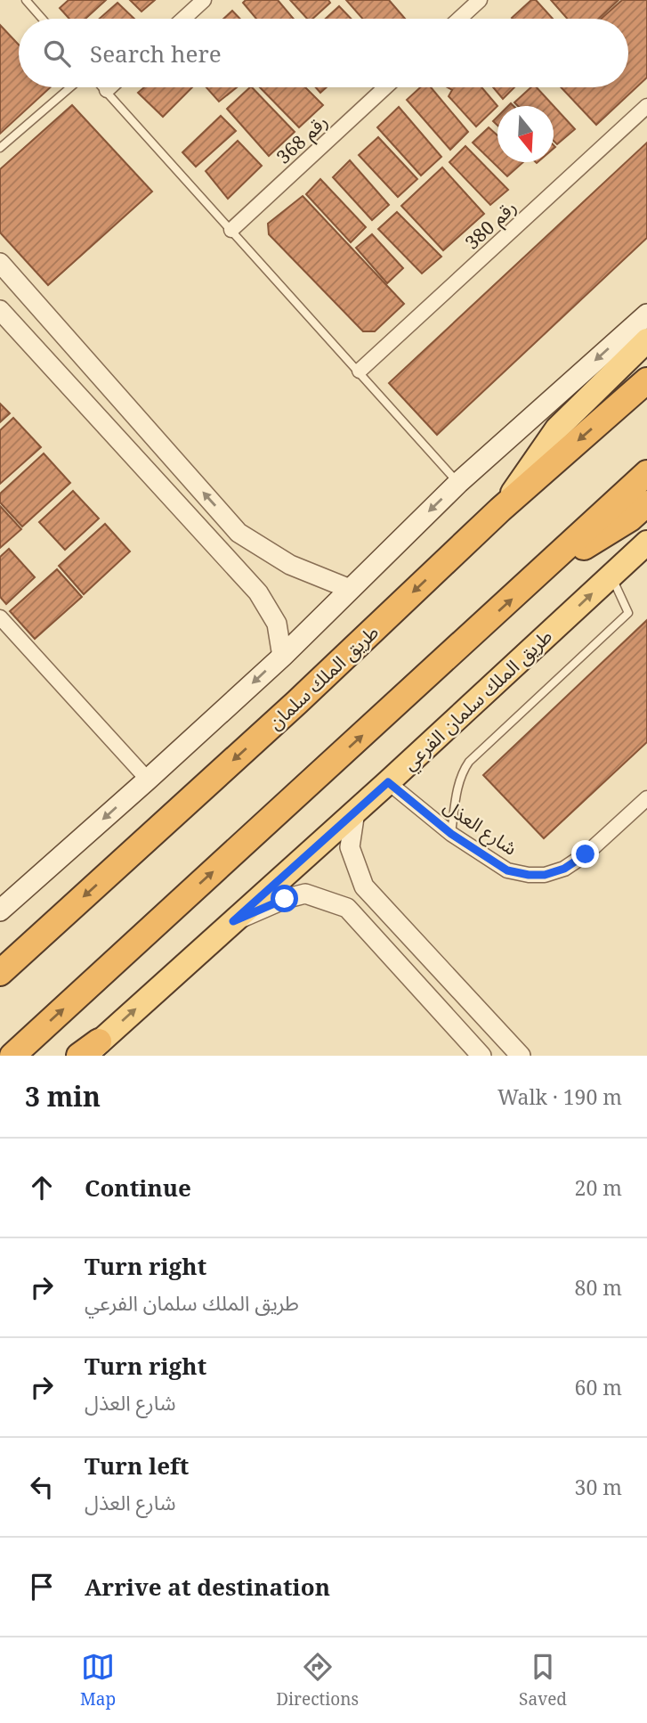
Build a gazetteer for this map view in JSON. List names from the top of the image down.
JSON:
{
  "streets": {
    "highway": ["طريق الملك سلمان"],
    "main road": ["طريق الملك سلمان الفرعي"],
    "street": ["رقم 368", "رقم 380", "شارع العذل"]
  },
  "crossings": [
    ["طريق الملك سلمان الفرعي", "شارع العذل"]
  ],
  "north": "bottom",
  "page": {
    "search": "Search here",
    "heading": ["3 min", "Walk · 190 m"],
    "list": [
      ["Continue", "20 m"],
      ["Turn right", "طريق الملك سلمان الفرعي", "80 m"],
      ["Turn right", "شارع العذل", "60 m"],
      ["Turn left", "شارع العذل", "30 m"],
      "Arrive at destination"
    ],
    "nav": ["Map", "Directions", "Saved"]
  }
}
